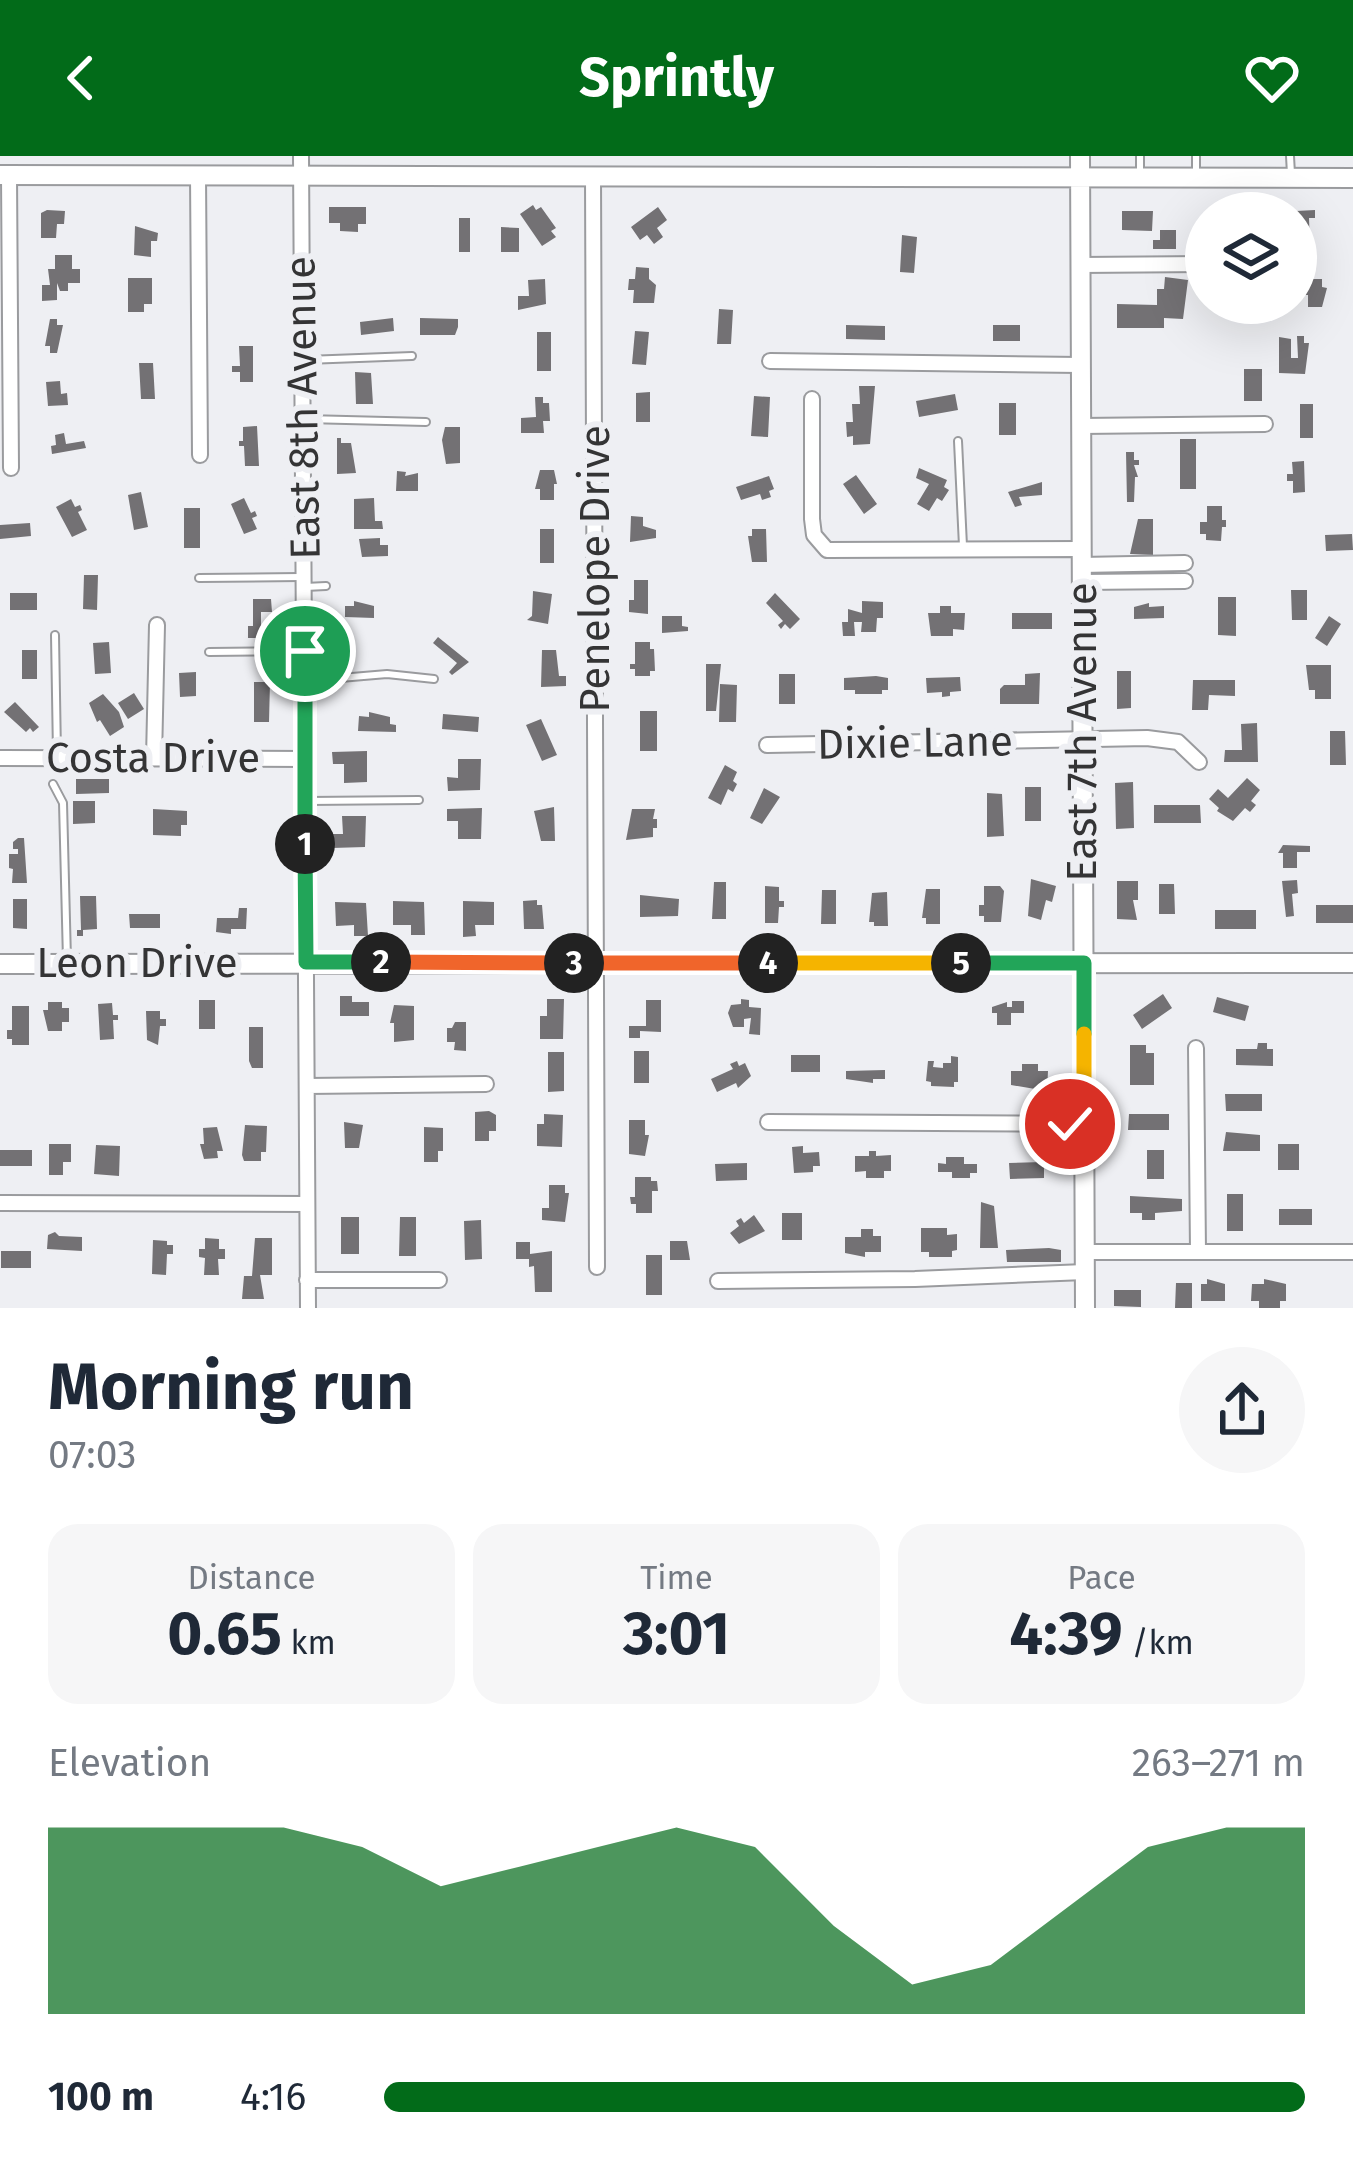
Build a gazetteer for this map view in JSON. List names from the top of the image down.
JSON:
{
  "streets": {
    "street": [
      "East 8th Avenue",
      "Penelope Drive",
      "East 7th Avenue",
      "Dixie Lane",
      "Costa Drive",
      "Leon Drive"
    ]
  },
  "crossings": [
    ["East 8th Avenue", "Costa Drive"],
    ["East 8th Avenue", "Leon Drive"],
    ["Penelope Drive", "Leon Drive"],
    ["East 7th Avenue", "Dixie Lane"],
    ["East 7th Avenue", "Leon Drive"]
  ],
  "page": {
    "header": "Sprintly",
    "pins": [
      "1",
      "2",
      "3",
      "4",
      "5"
    ],
    "heading": ["Morning run", "07:03"],
    "stats": [
      ["Distance", "0.65 km"],
      ["Time", "3:01"],
      ["Pace", "4:39 /km"]
    ],
    "chart": ["Elevation", "263–271 m"],
    "list": [
      {
        "name": "100 m",
        "note": "4:16"
      }
    ]
  }
}
